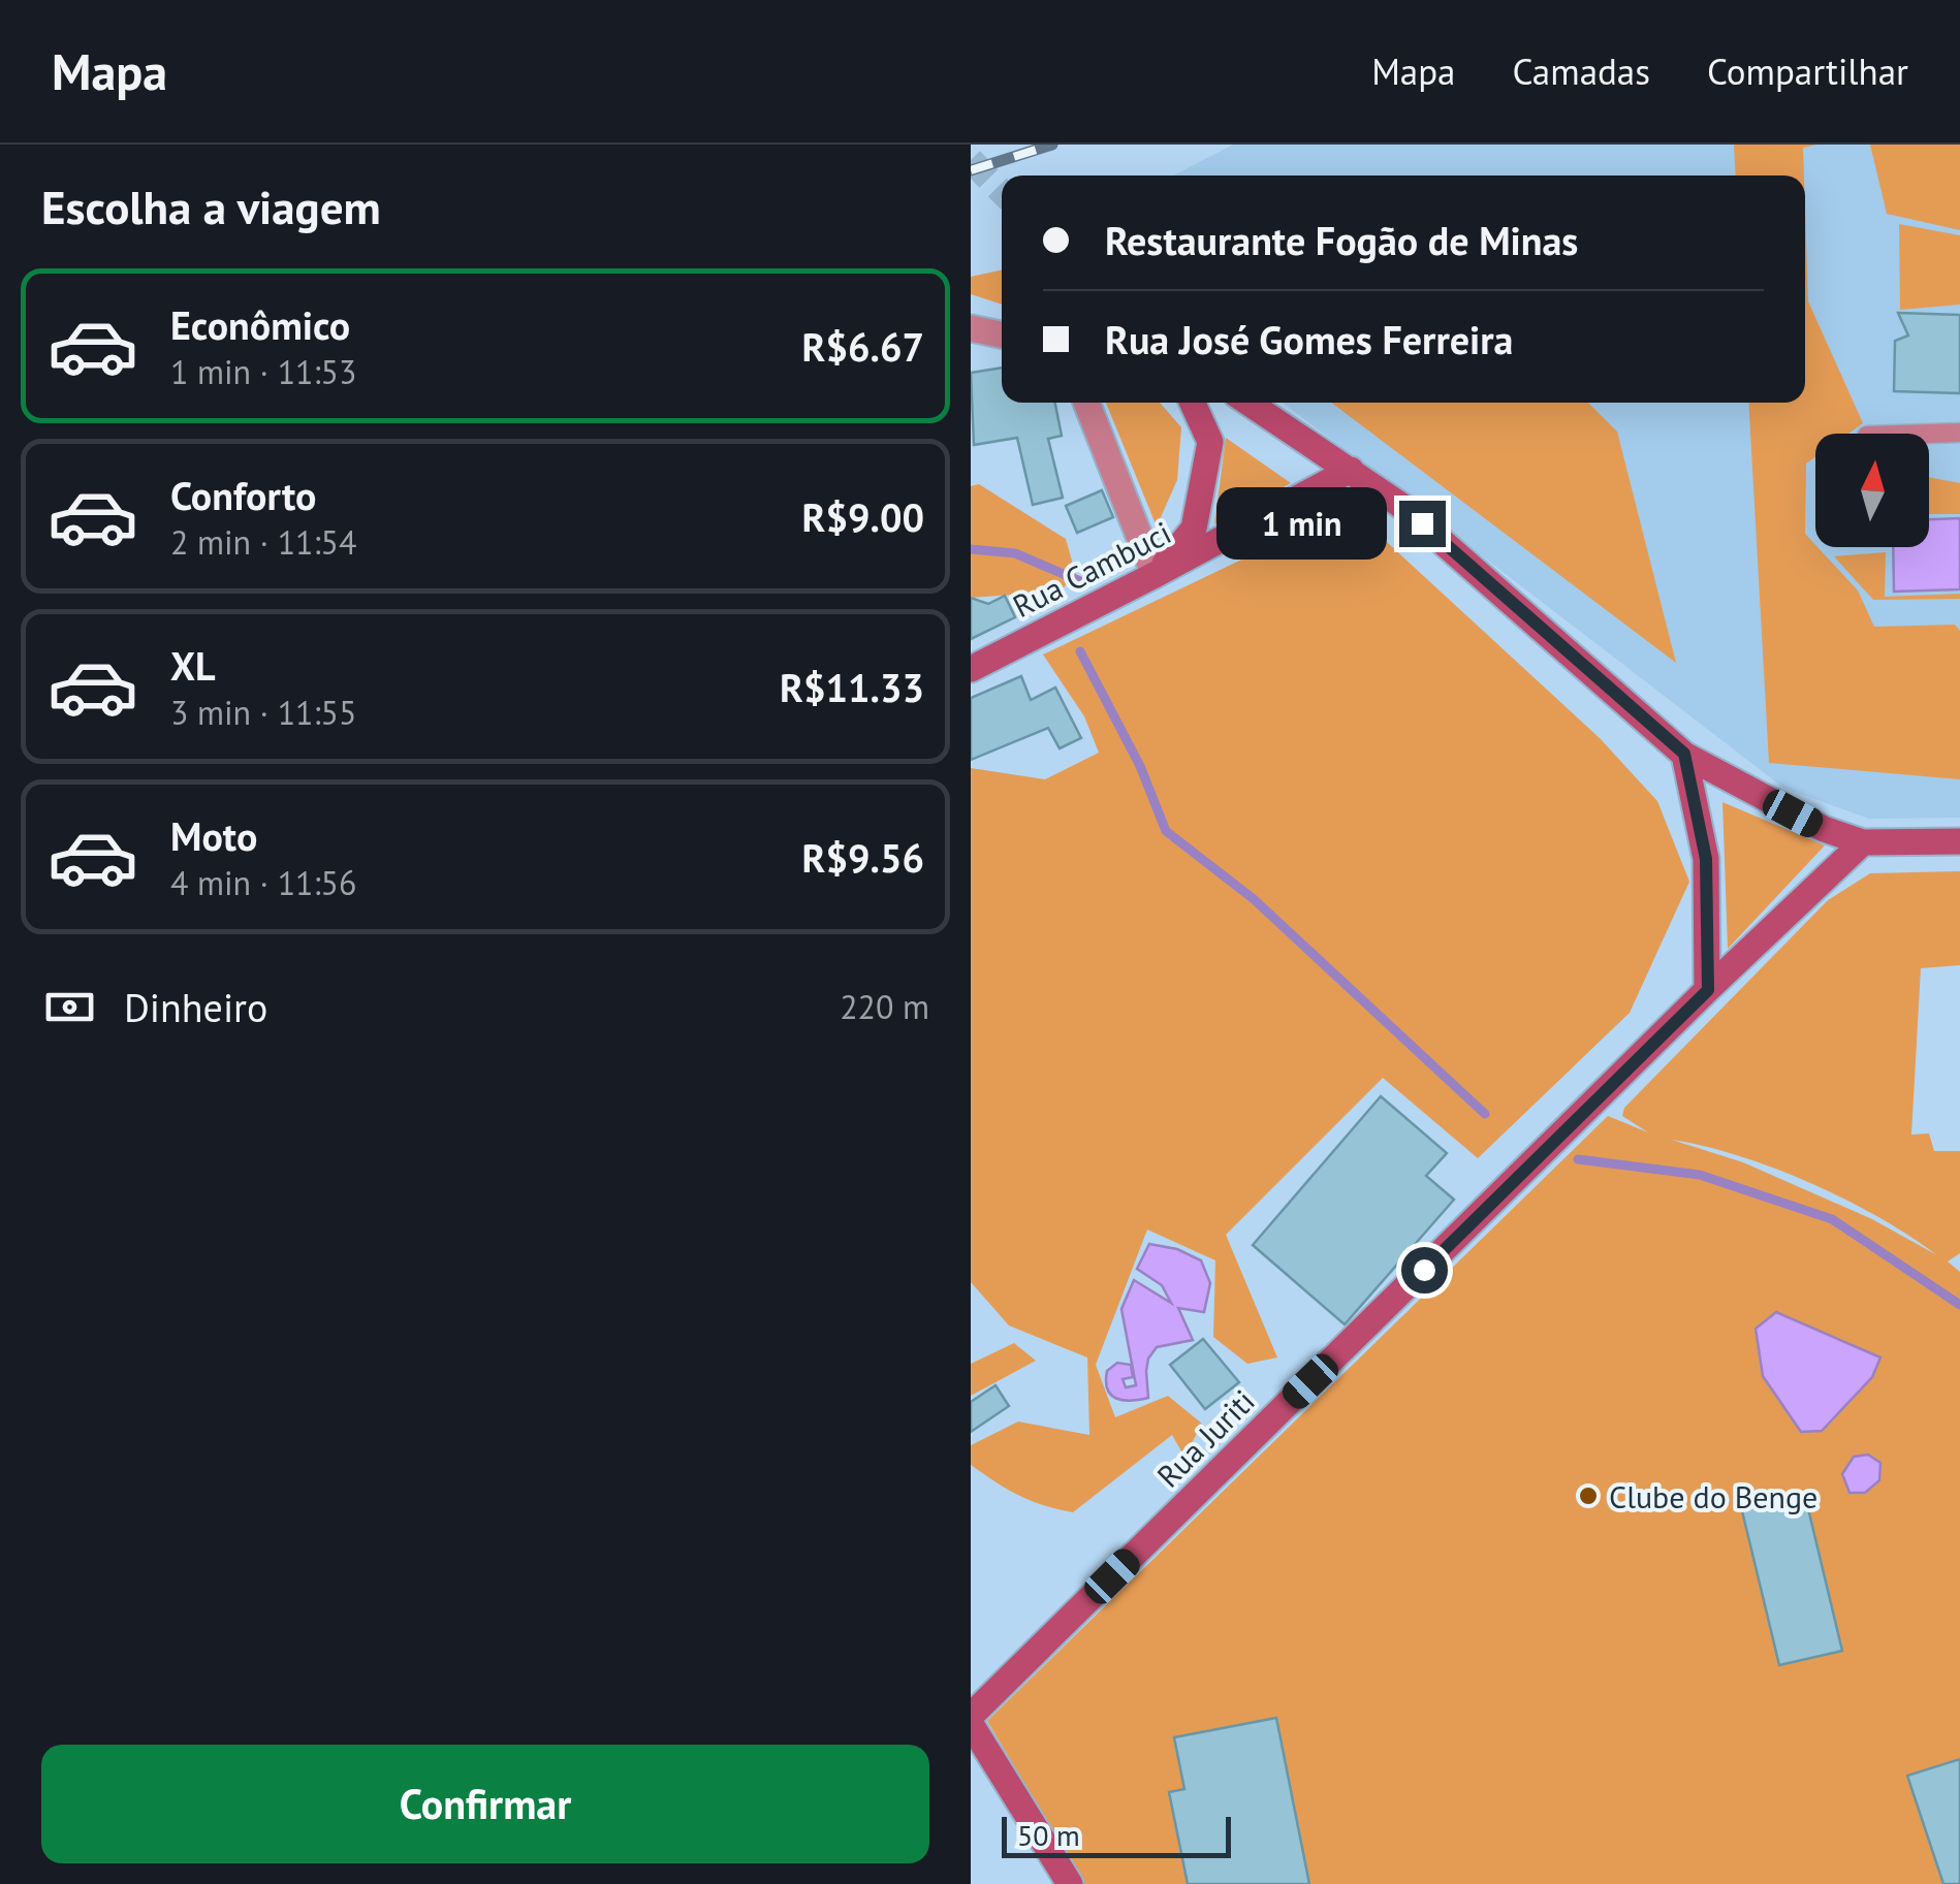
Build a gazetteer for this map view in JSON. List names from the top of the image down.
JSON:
{
  "streets": {
    "street": ["Rua Cambuci", "Rua Juriti"]
  },
  "places": ["Clube do Benge"],
  "scale_bar": "50 m",
  "north": "top",
  "page": {
    "header": "Mapa",
    "nav": ["Mapa", "Camadas", "Compartilhar"],
    "heading": "Escolha a viagem",
    "banner": ["Restaurante Fogão de Minas", "Rua José Gomes Ferreira"],
    "list": [
      {
        "name": "Econômico",
        "note": "1 min · 11:53",
        "value": "R$6.67"
      },
      {
        "name": "Conforto",
        "note": "2 min · 11:54",
        "value": "R$9.00"
      },
      {
        "name": "XL",
        "note": "3 min · 11:55",
        "value": "R$11.33"
      },
      {
        "name": "Moto",
        "note": "4 min · 11:56",
        "value": "R$9.56"
      }
    ],
    "bubble": "1 min",
    "pay": ["Dinheiro", "220 m"],
    "buttons": "Confirmar",
    "scale": "50 m"
  }
}
